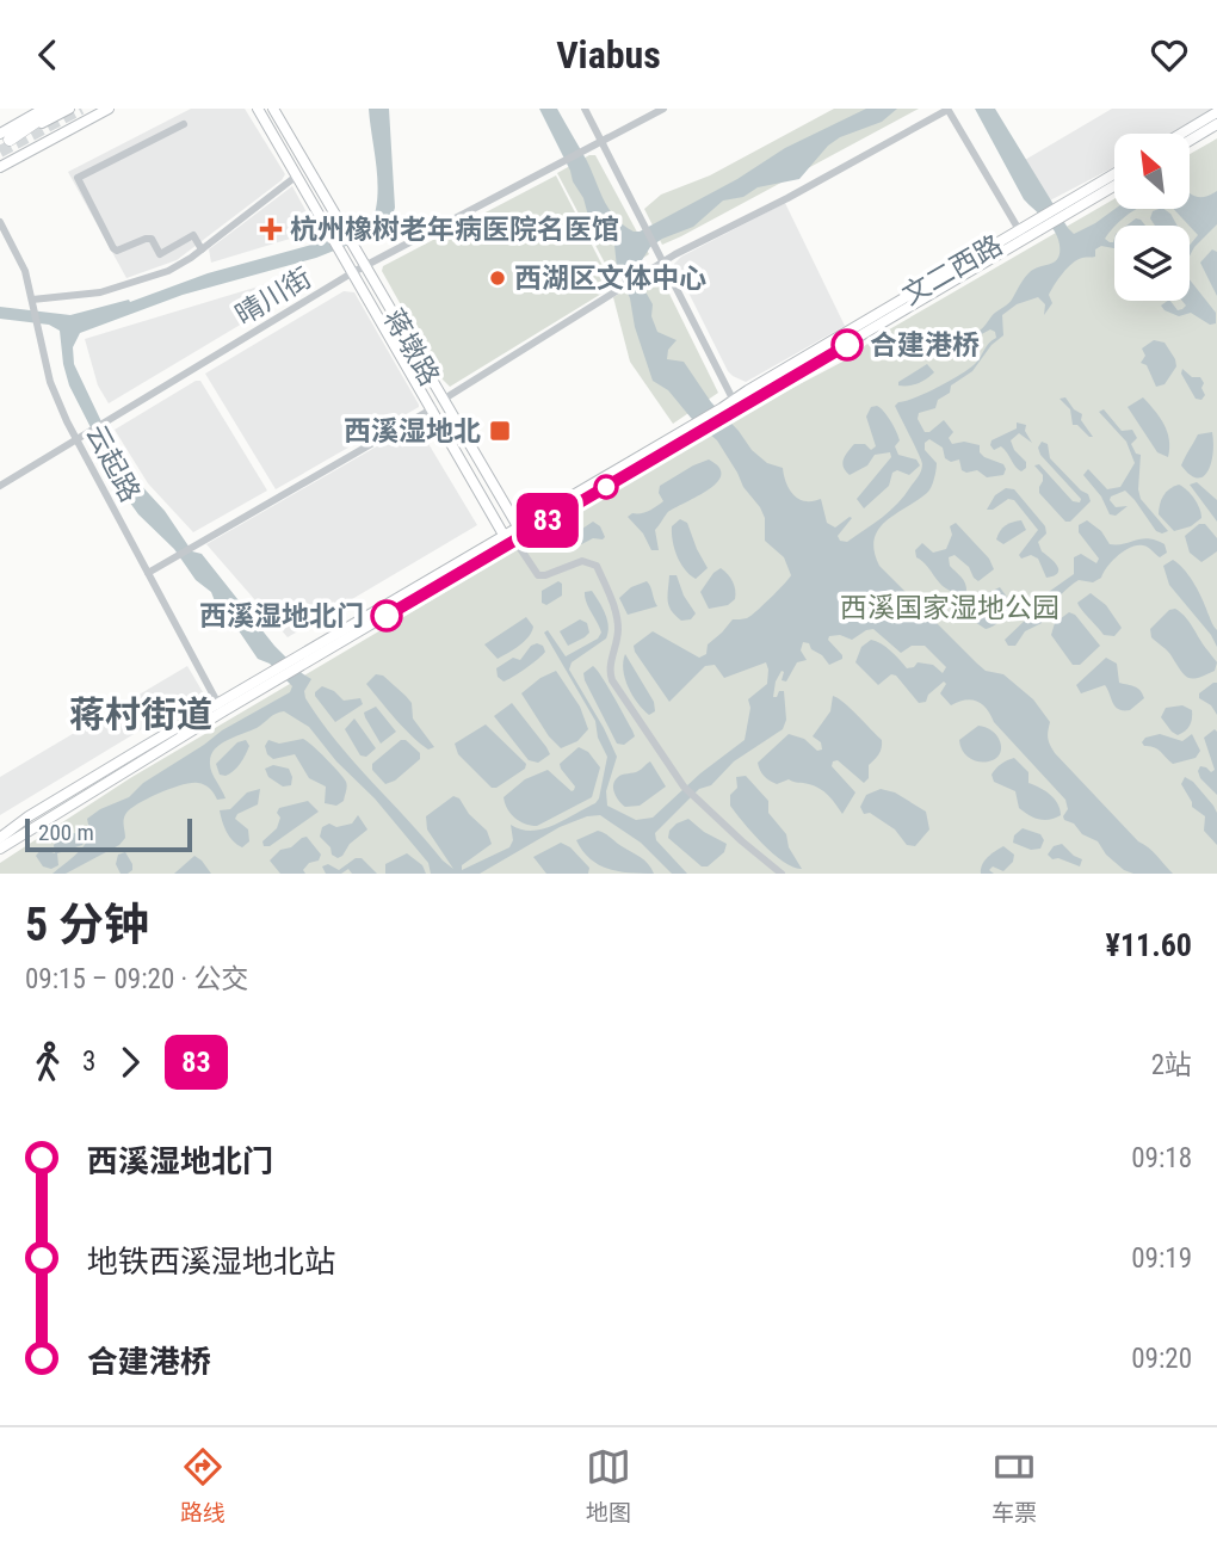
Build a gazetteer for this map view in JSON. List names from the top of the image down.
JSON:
{
  "streets": {
    "main road": ["文二西路", "蒋墩路"],
    "street": ["晴川街", "云起路"]
  },
  "crossings": [
    ["文二西路", "蒋墩路"],
    ["文二西路", "云起路"],
    ["晴川街", "蒋墩路"],
    ["晴川街", "云起路"]
  ],
  "districts": ["蒋村街道"],
  "parks": ["西溪国家湿地公园"],
  "places": {
    "health": ["杭州橡树老年病医院名医馆"],
    "other": ["西湖区文体中心", "合建港桥", "西溪湿地北门"],
    "transit": ["西溪湿地北"]
  },
  "lines": ["bus line 83"],
  "scale_bar": "200 m",
  "north": "top left",
  "page": {
    "header": "Viabus",
    "on_map": "83",
    "scale": "200 m",
    "heading": ["5 分钟", "09:15 – 09:20 · 公交", "¥11.60"],
    "legs": ["3", "83", "2站"],
    "list": [
      {
        "name": "西溪湿地北门",
        "value": "09:18"
      },
      {
        "name": "地铁西溪湿地北站",
        "value": "09:19"
      },
      {
        "name": "合建港桥",
        "value": "09:20"
      }
    ],
    "tabs": ["路线", "地图", "车票"]
  }
}
